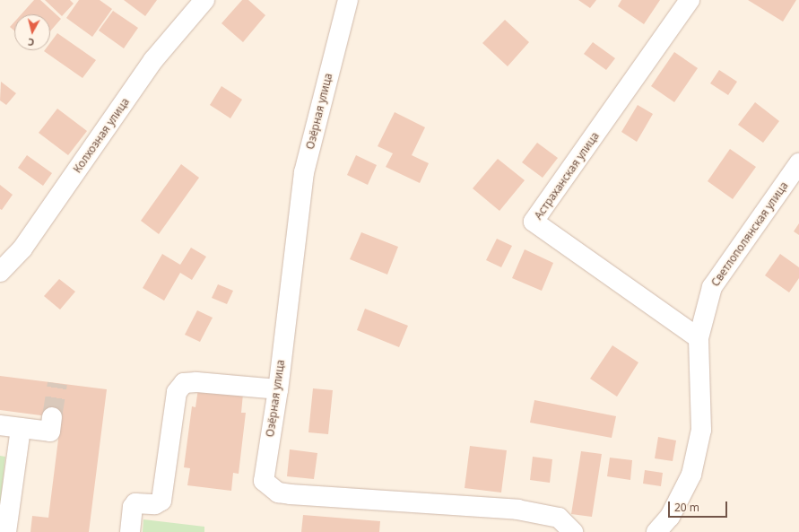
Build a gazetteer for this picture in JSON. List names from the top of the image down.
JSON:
{
  "streets": {
    "street": [
      "Озёрная улица",
      "Колхозная улица",
      "Астраханская улица",
      "Светлополянская улица"
    ]
  },
  "crossings": [
    ["Астраханская улица", "Светлополянская улица"]
  ],
  "scale_bar": "20 m",
  "north": "bottom"
}
